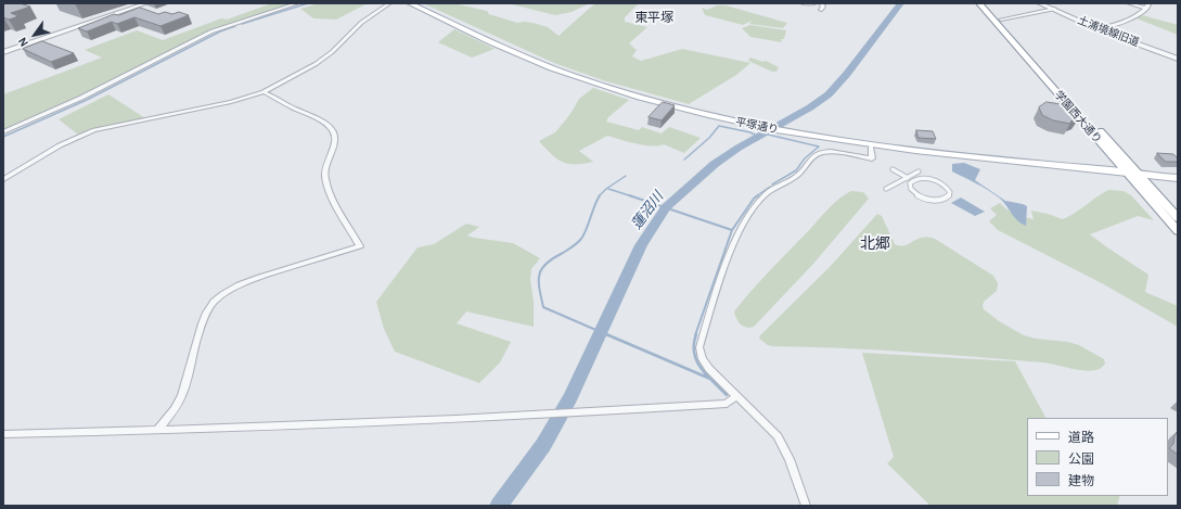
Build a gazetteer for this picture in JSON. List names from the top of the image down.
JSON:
{
  "streets": {
    "main road": ["学園西大通り", "平塚通り"],
    "street": ["土浦境線旧道"]
  },
  "crossings": [
    ["学園西大通り", "平塚通り"]
  ],
  "districts": ["東平塚", "北郷"],
  "water": ["蓮沼川"],
  "legend": ["道路", "公園", "建物"],
  "north": "bottom left"
}
